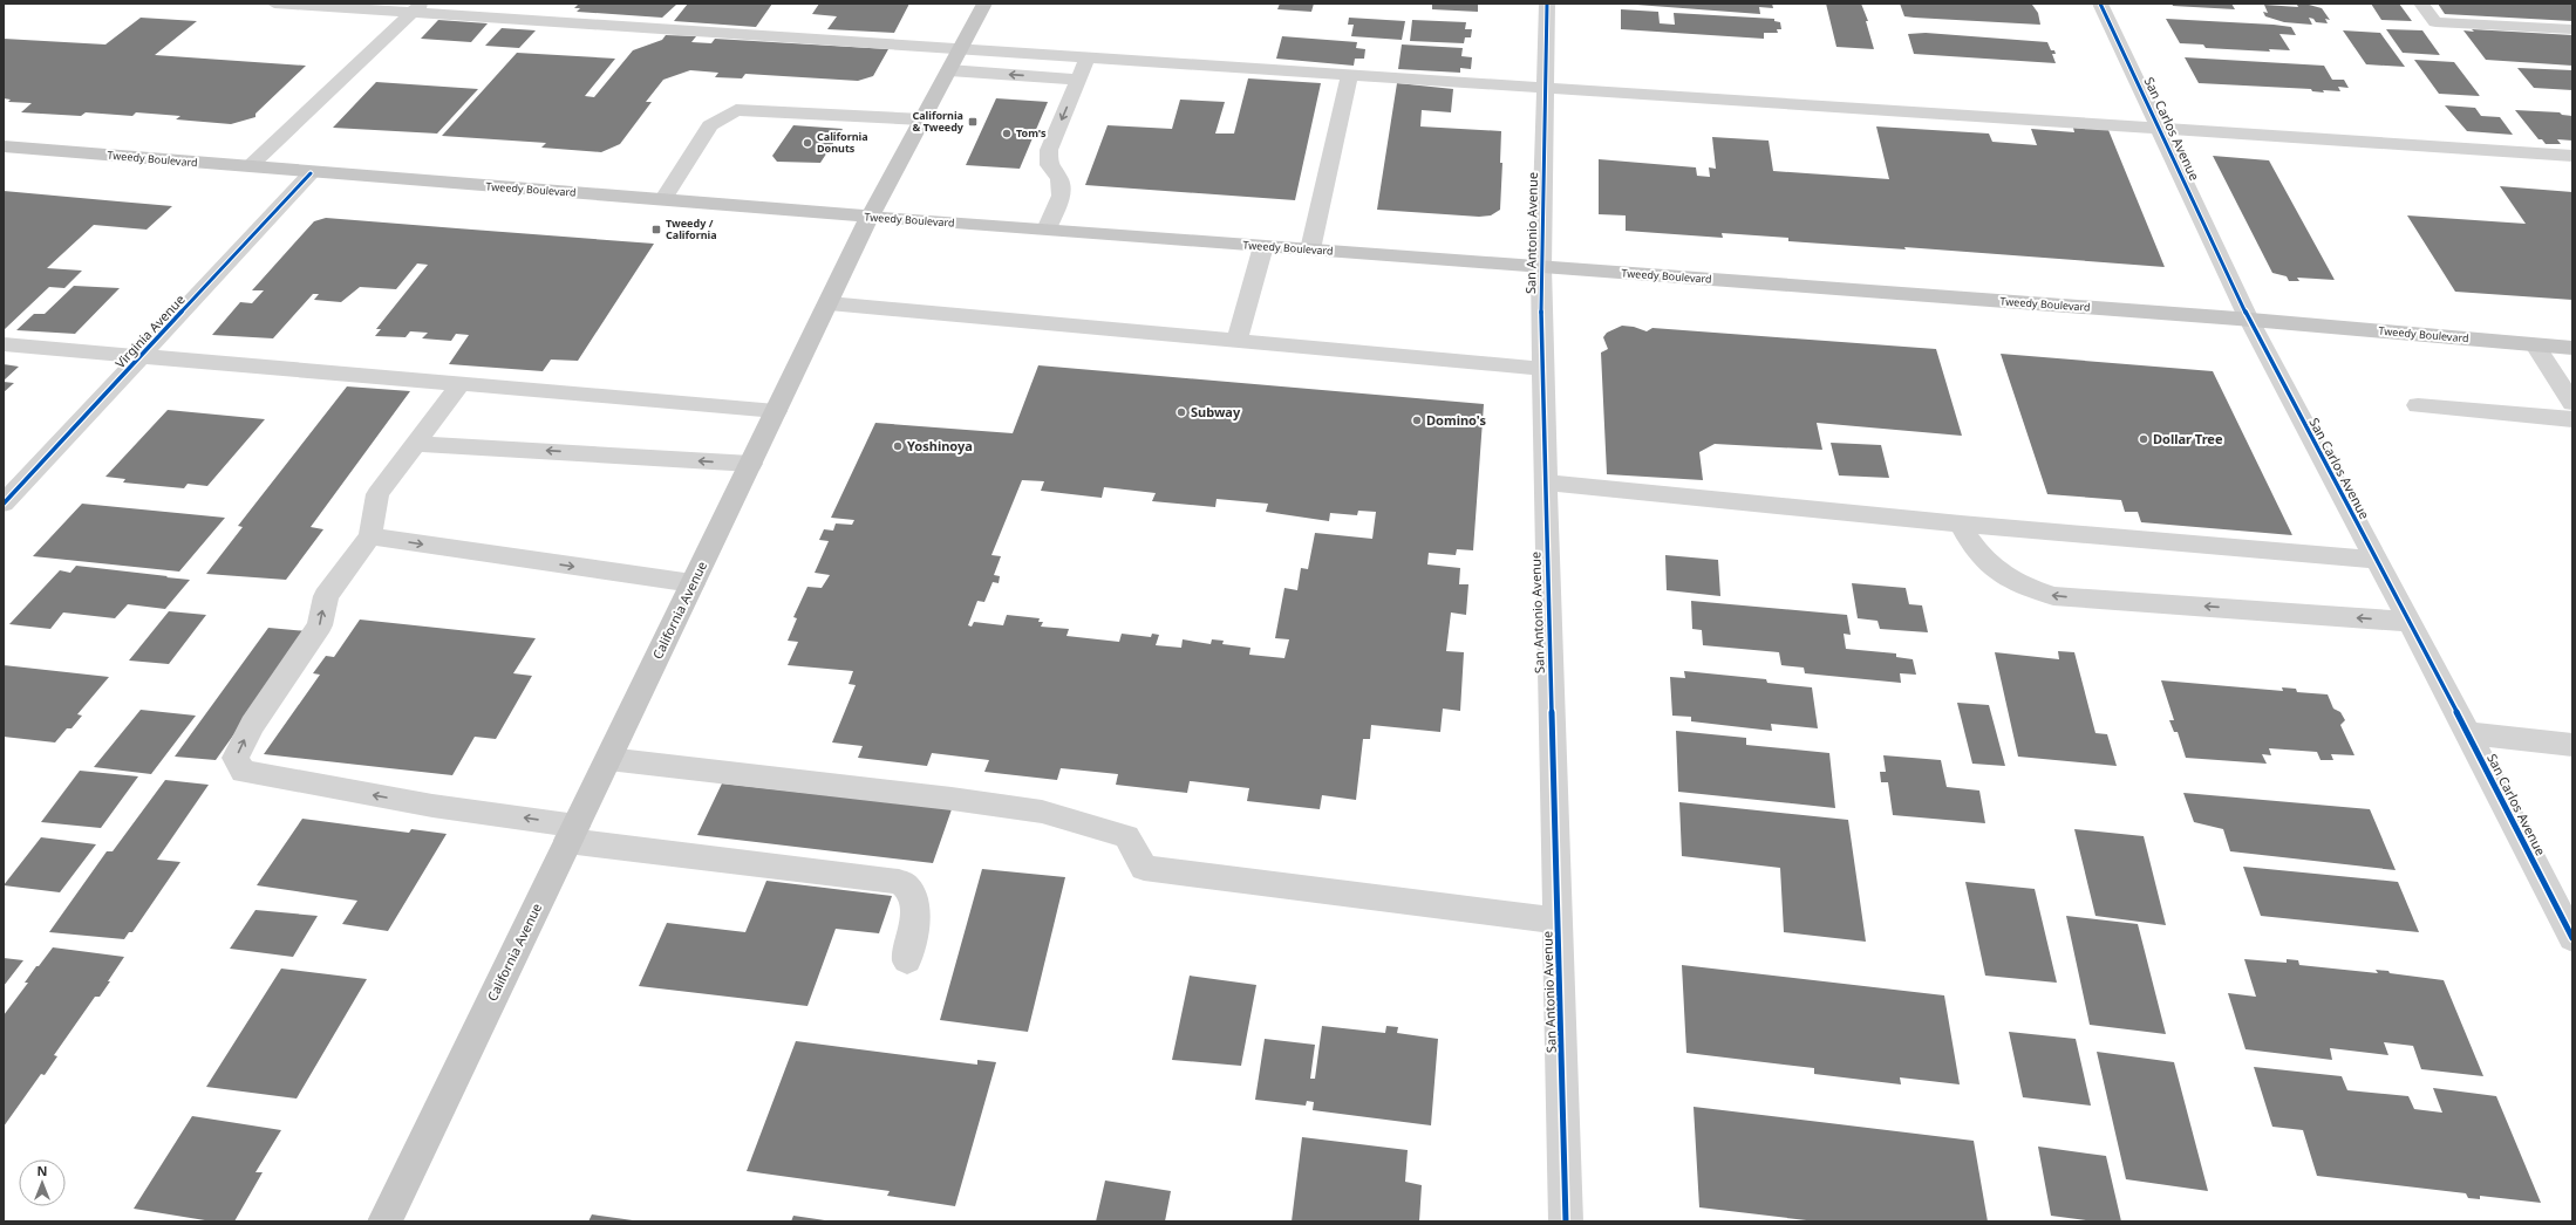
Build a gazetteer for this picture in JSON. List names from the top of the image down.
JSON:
{
  "streets": {
    "main road": ["Tweedy Boulevard", "California Avenue"],
    "street": ["San Carlos Avenue", "San Antonio Avenue", "Virginia Avenue"]
  },
  "crossings": [
    ["San Carlos Avenue", "Tweedy Boulevard"],
    ["Tweedy Boulevard", "San Antonio Avenue"],
    ["Tweedy Boulevard", "Virginia Avenue"],
    ["Tweedy Boulevard", "California Avenue"]
  ],
  "places": {
    "transit": ["California & Tweedy", "Tweedy / California"],
    "other": [
      "Tom's",
      "California Donuts",
      "Subway",
      "Domino's",
      "Dollar Tree",
      "Yoshinoya"
    ]
  },
  "north": "top"
}
